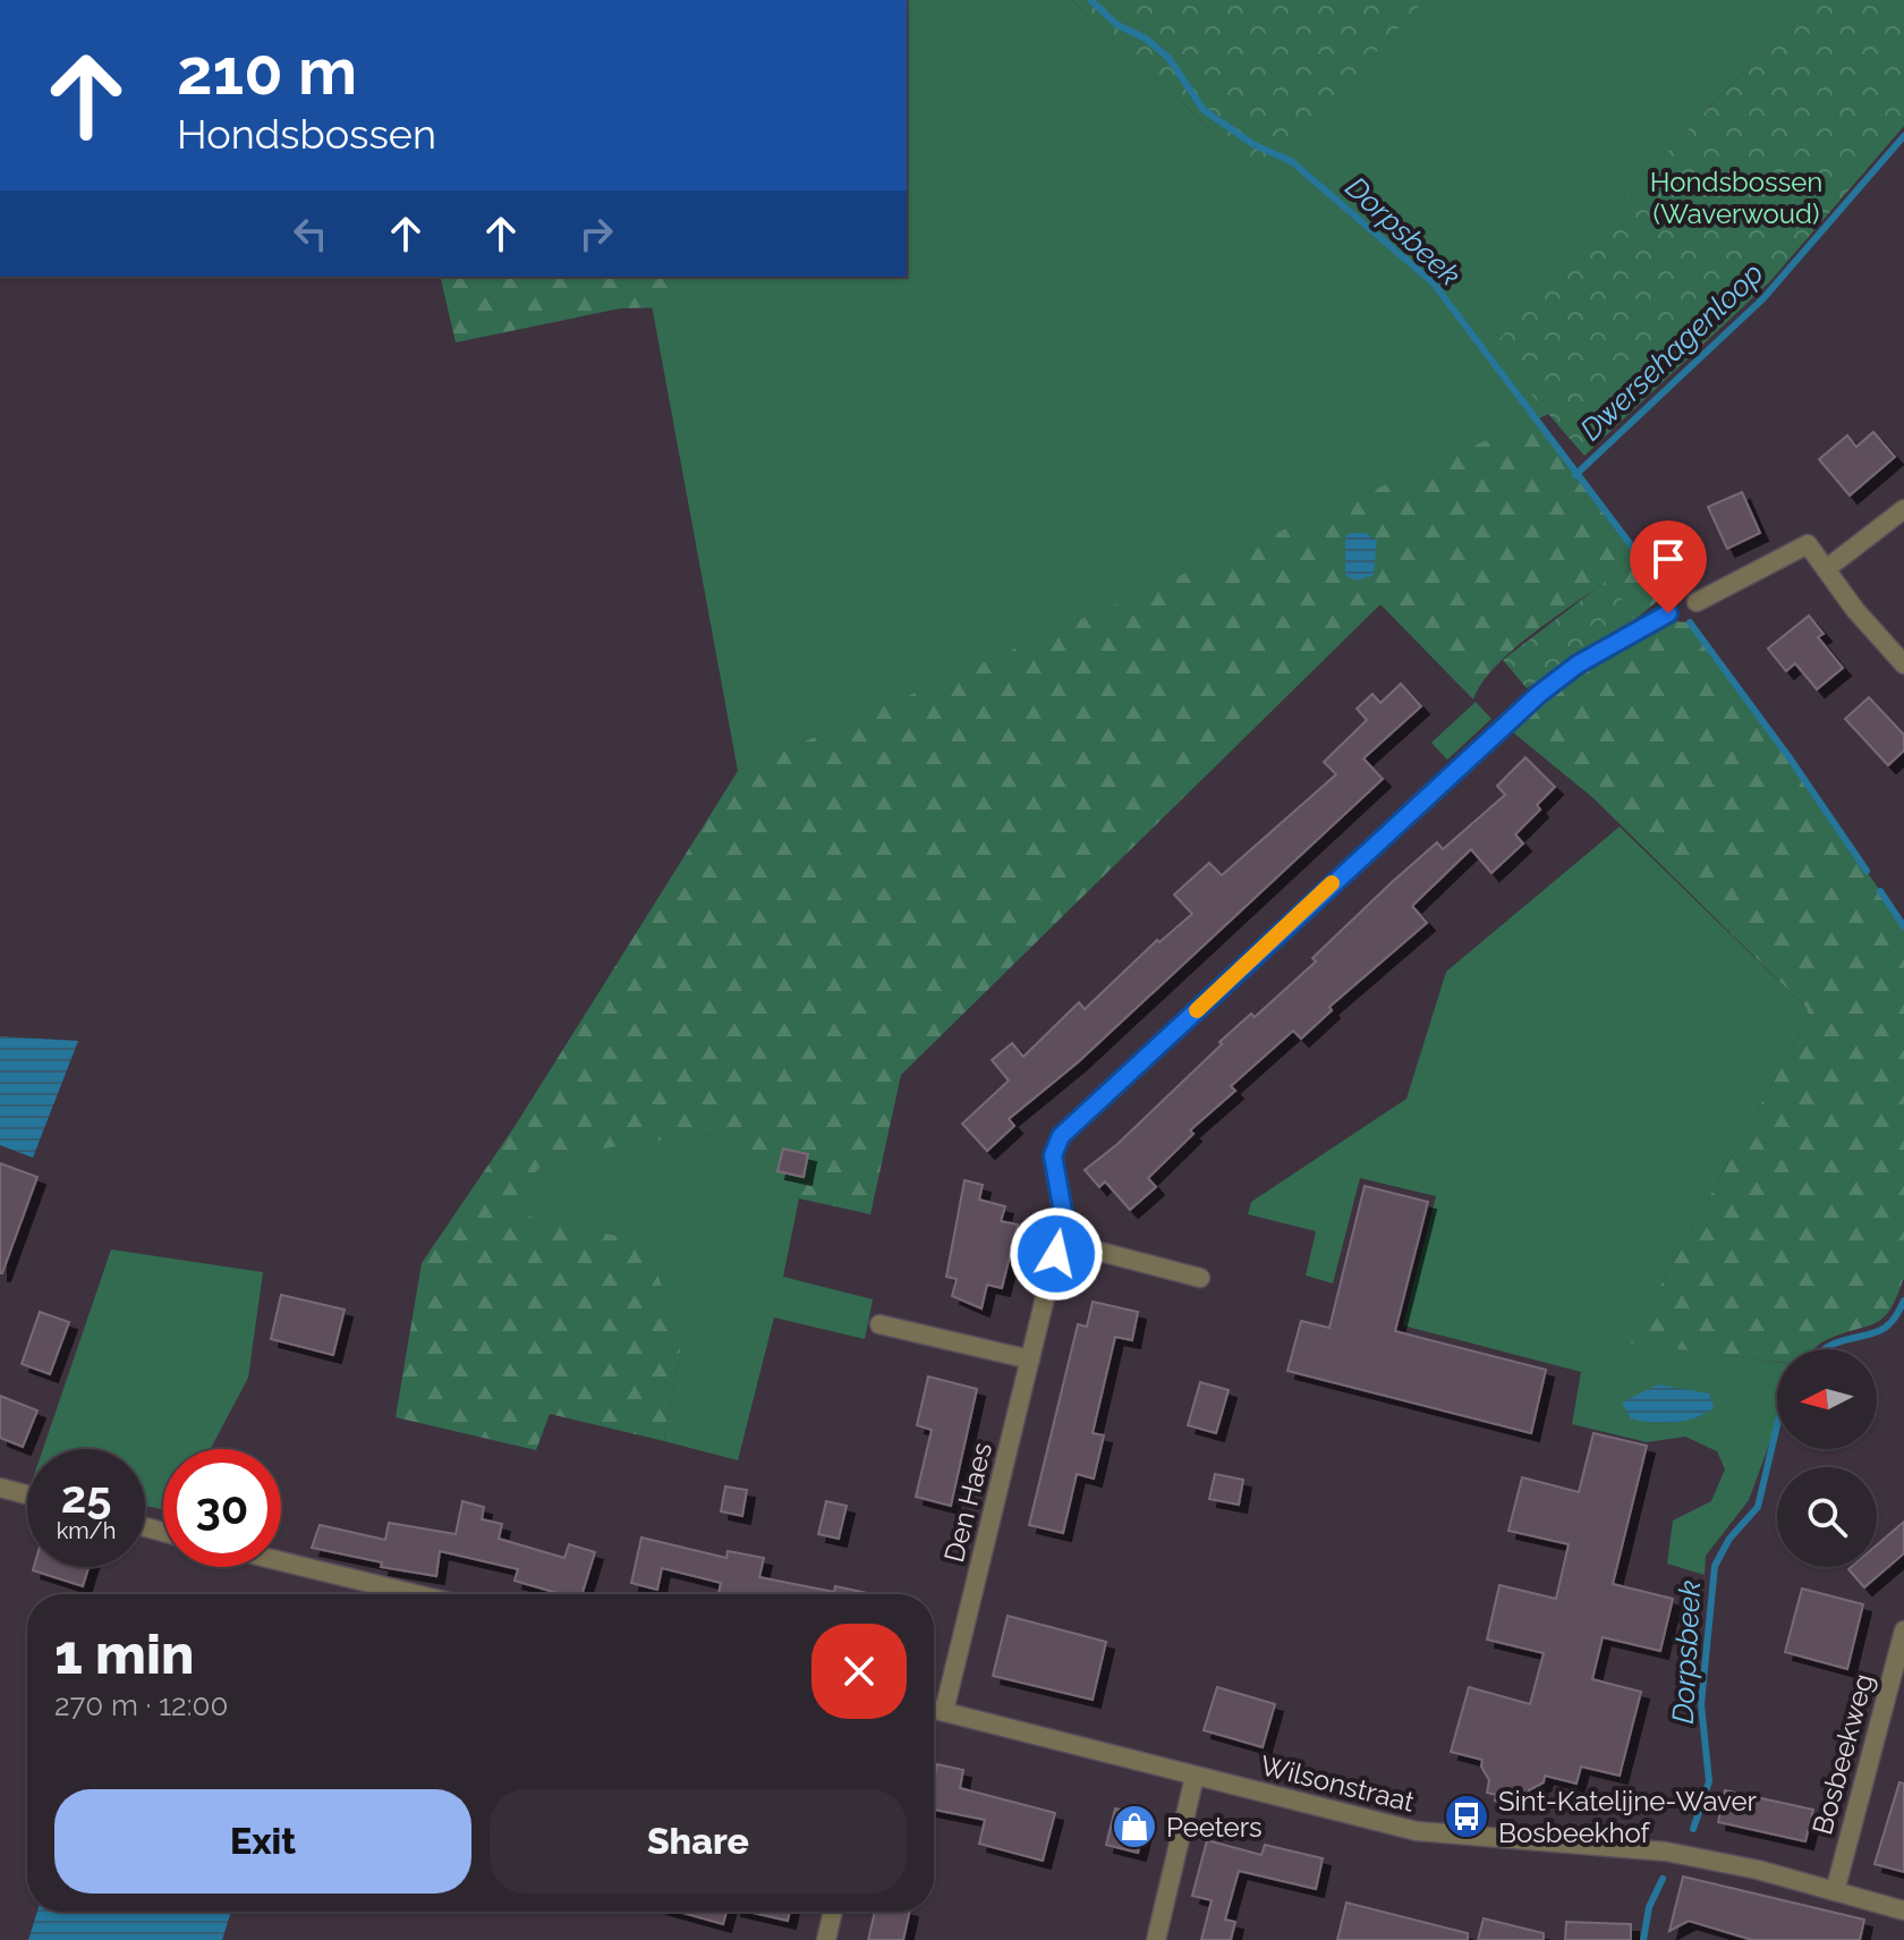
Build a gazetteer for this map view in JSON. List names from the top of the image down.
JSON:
{
  "streets": {
    "street": ["Den Haes", "Bosbeekweg", "Wilsonstraat"]
  },
  "crossings": [
    ["Den Haes", "Wilsonstraat"],
    ["Bosbeekweg", "Wilsonstraat"]
  ],
  "water": ["Dorpsbeek", "Dwersehagenloop"],
  "parks": ["Hondsbossen (Waverwoud)"],
  "places": {
    "bus stop": ["Sint-Katelijne-Waver Bosbeekhof"],
    "shop": ["Peeters"]
  },
  "north": "left",
  "page": {
    "turn": ["210 m", "Hondsbossen"],
    "speed": "25 km/h",
    "limit": "30",
    "heading": ["1 min", "270 m · 12:00"],
    "buttons": ["Exit", "Share"]
  }
}
